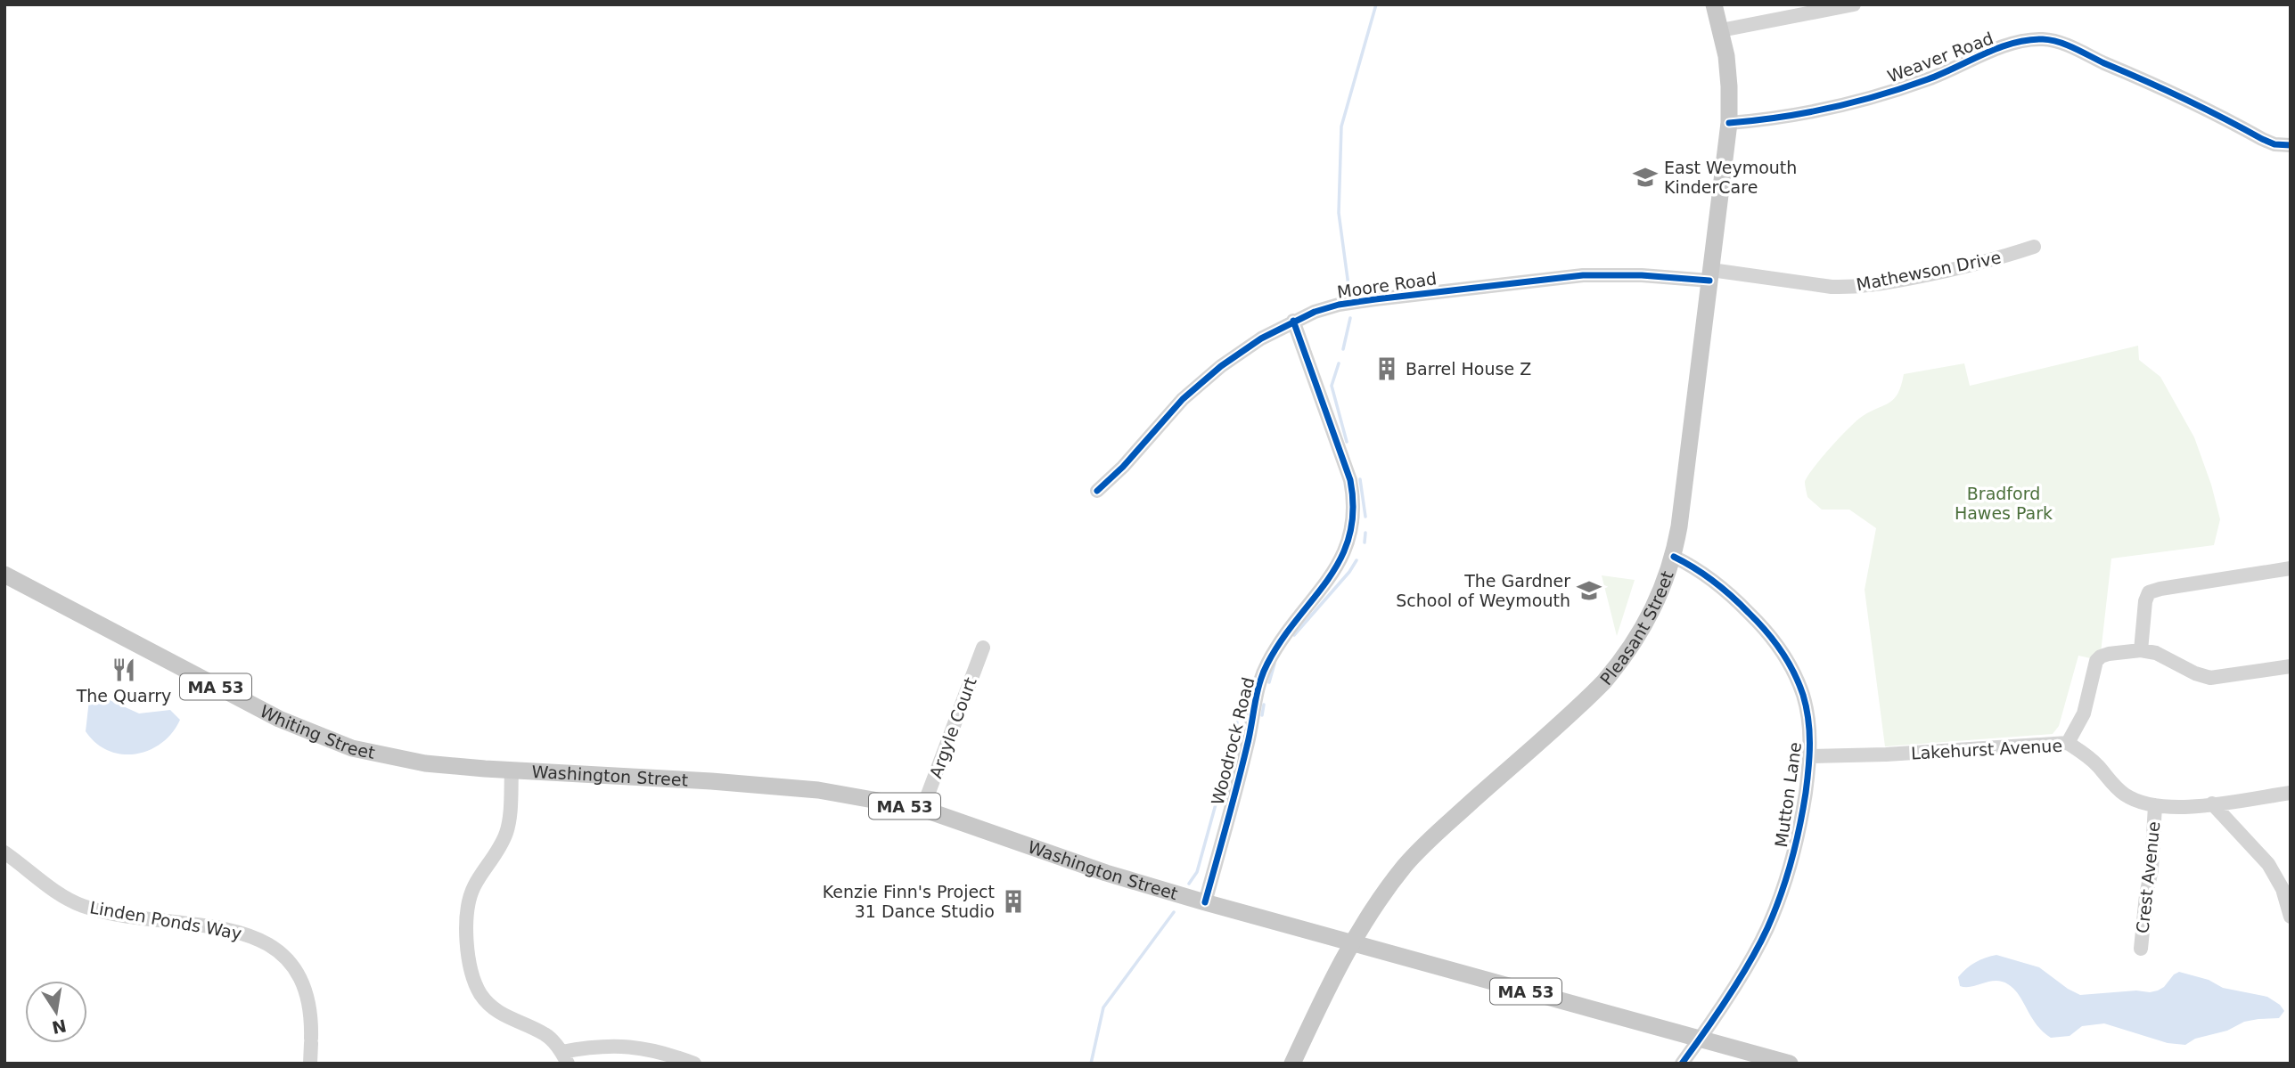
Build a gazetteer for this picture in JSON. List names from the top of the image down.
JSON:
{
  "streets": {
    "main road": [
      "Pleasant Street",
      "MA 53",
      "Whiting Street",
      "Washington Street"
    ],
    "street": [
      "Weaver Road",
      "Mathewson Drive",
      "Moore Road",
      "Argyle Court",
      "Woodrock Road",
      "Lakehurst Avenue",
      "Mutton Lane",
      "Crest Avenue",
      "Linden Ponds Way"
    ]
  },
  "crossings": [
    ["Weaver Road", "Pleasant Street"],
    ["Mathewson Drive", "Moore Road"],
    ["Mathewson Drive", "Pleasant Street"],
    ["Moore Road", "Pleasant Street"],
    ["Moore Road", "Woodrock Road"],
    ["Pleasant Street", "Washington Street"],
    ["Pleasant Street", "Mutton Lane"],
    ["Argyle Court", "Washington Street"],
    ["Whiting Street", "Washington Street"],
    ["Woodrock Road", "Washington Street"],
    ["Lakehurst Avenue", "Mutton Lane"],
    ["Lakehurst Avenue", "Crest Avenue"],
    ["Washington Street", "Mutton Lane"]
  ],
  "parks": ["Bradford Hawes Park"],
  "places": {
    "school or university": ["East Weymouth KinderCare", "The Gardner School of Weymouth"],
    "building": ["Barrel House Z", "Kenzie Finn's Project 31 Dance Studio"],
    "restaurant": ["The Quarry"]
  },
  "north": "bottom"
}
